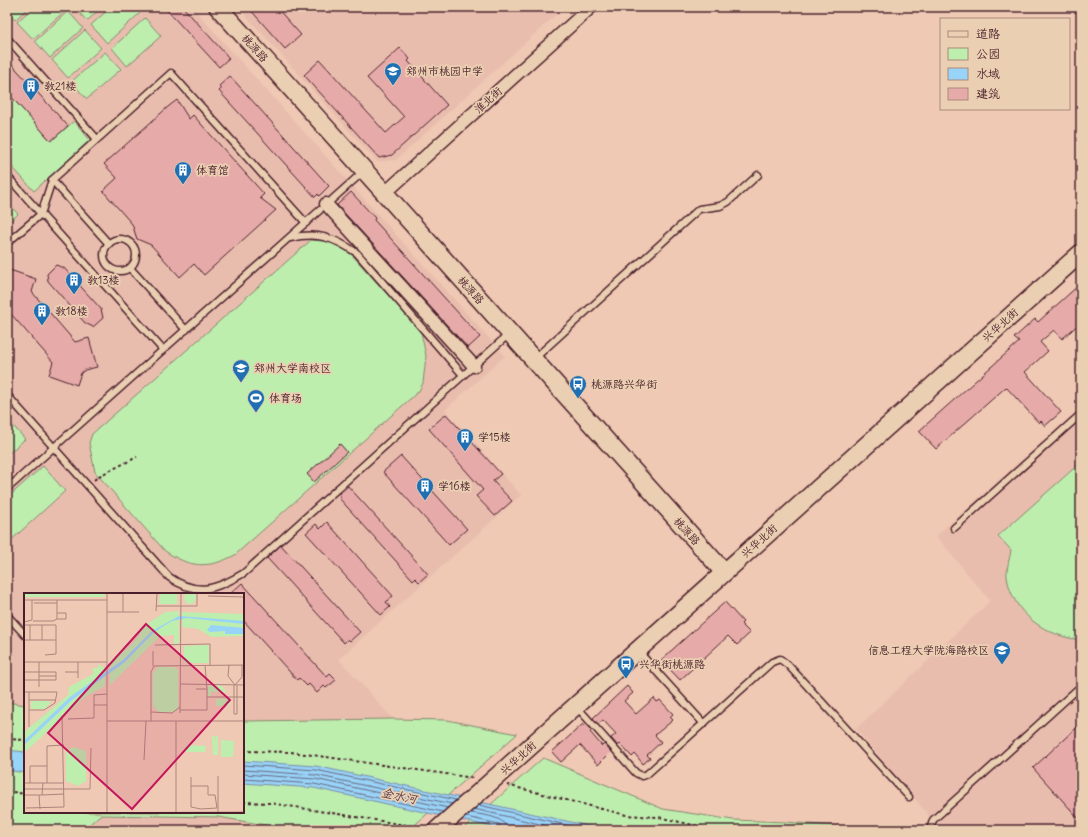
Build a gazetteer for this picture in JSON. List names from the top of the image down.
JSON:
{
  "streets": {
    "street": ["桃源路", "淮北街", "兴华北街"]
  },
  "crossings": [
    ["桃源路", "淮北街"],
    ["桃源路", "兴华北街"]
  ],
  "water": ["金水河"],
  "places": {
    "school or university": ["郑州市桃园中学", "郑州大学南校区", "信息工程大学陇海路校区"],
    "building": [
      "教21楼",
      "体育馆",
      "教13楼",
      "教18楼",
      "学15楼",
      "学16楼"
    ],
    "bus stop": ["桃源路兴华街", "兴华街桃源路"],
    "sports": ["体育场"]
  },
  "legend": [
    "道路",
    "公园",
    "水域",
    "建筑"
  ]
}
